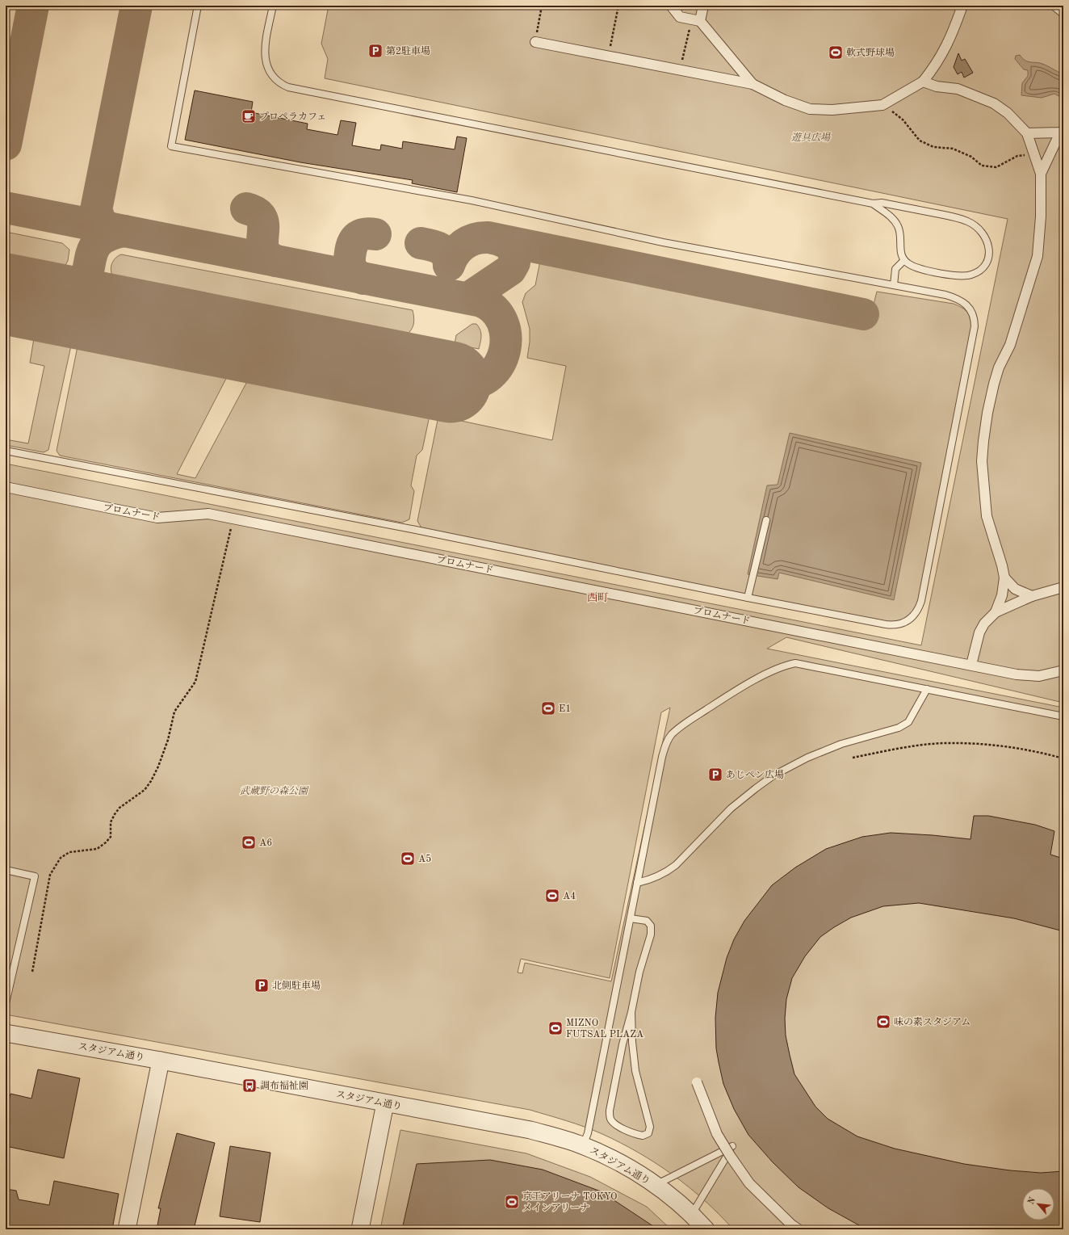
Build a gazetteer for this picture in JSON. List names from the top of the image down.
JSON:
{
  "streets": {
    "street": ["プロムナード", "スタジアム通り"]
  },
  "districts": ["西町"],
  "parks": ["遊具広場", "武蔵野の森公園"],
  "places": {
    "parking": ["第2駐車場", "あじペン広場", "北側駐車場"],
    "sports": [
      "軟式野球場",
      "E1",
      "A6",
      "A5",
      "A4",
      "味の素スタジアム",
      "MIZNO FUTSAL PLAZA",
      "京王アリーナ TOKYO メインアリーナ"
    ],
    "cafe": ["プロペラカフェ"],
    "bus stop": ["調布福祉園"]
  },
  "north": "top left"
}
